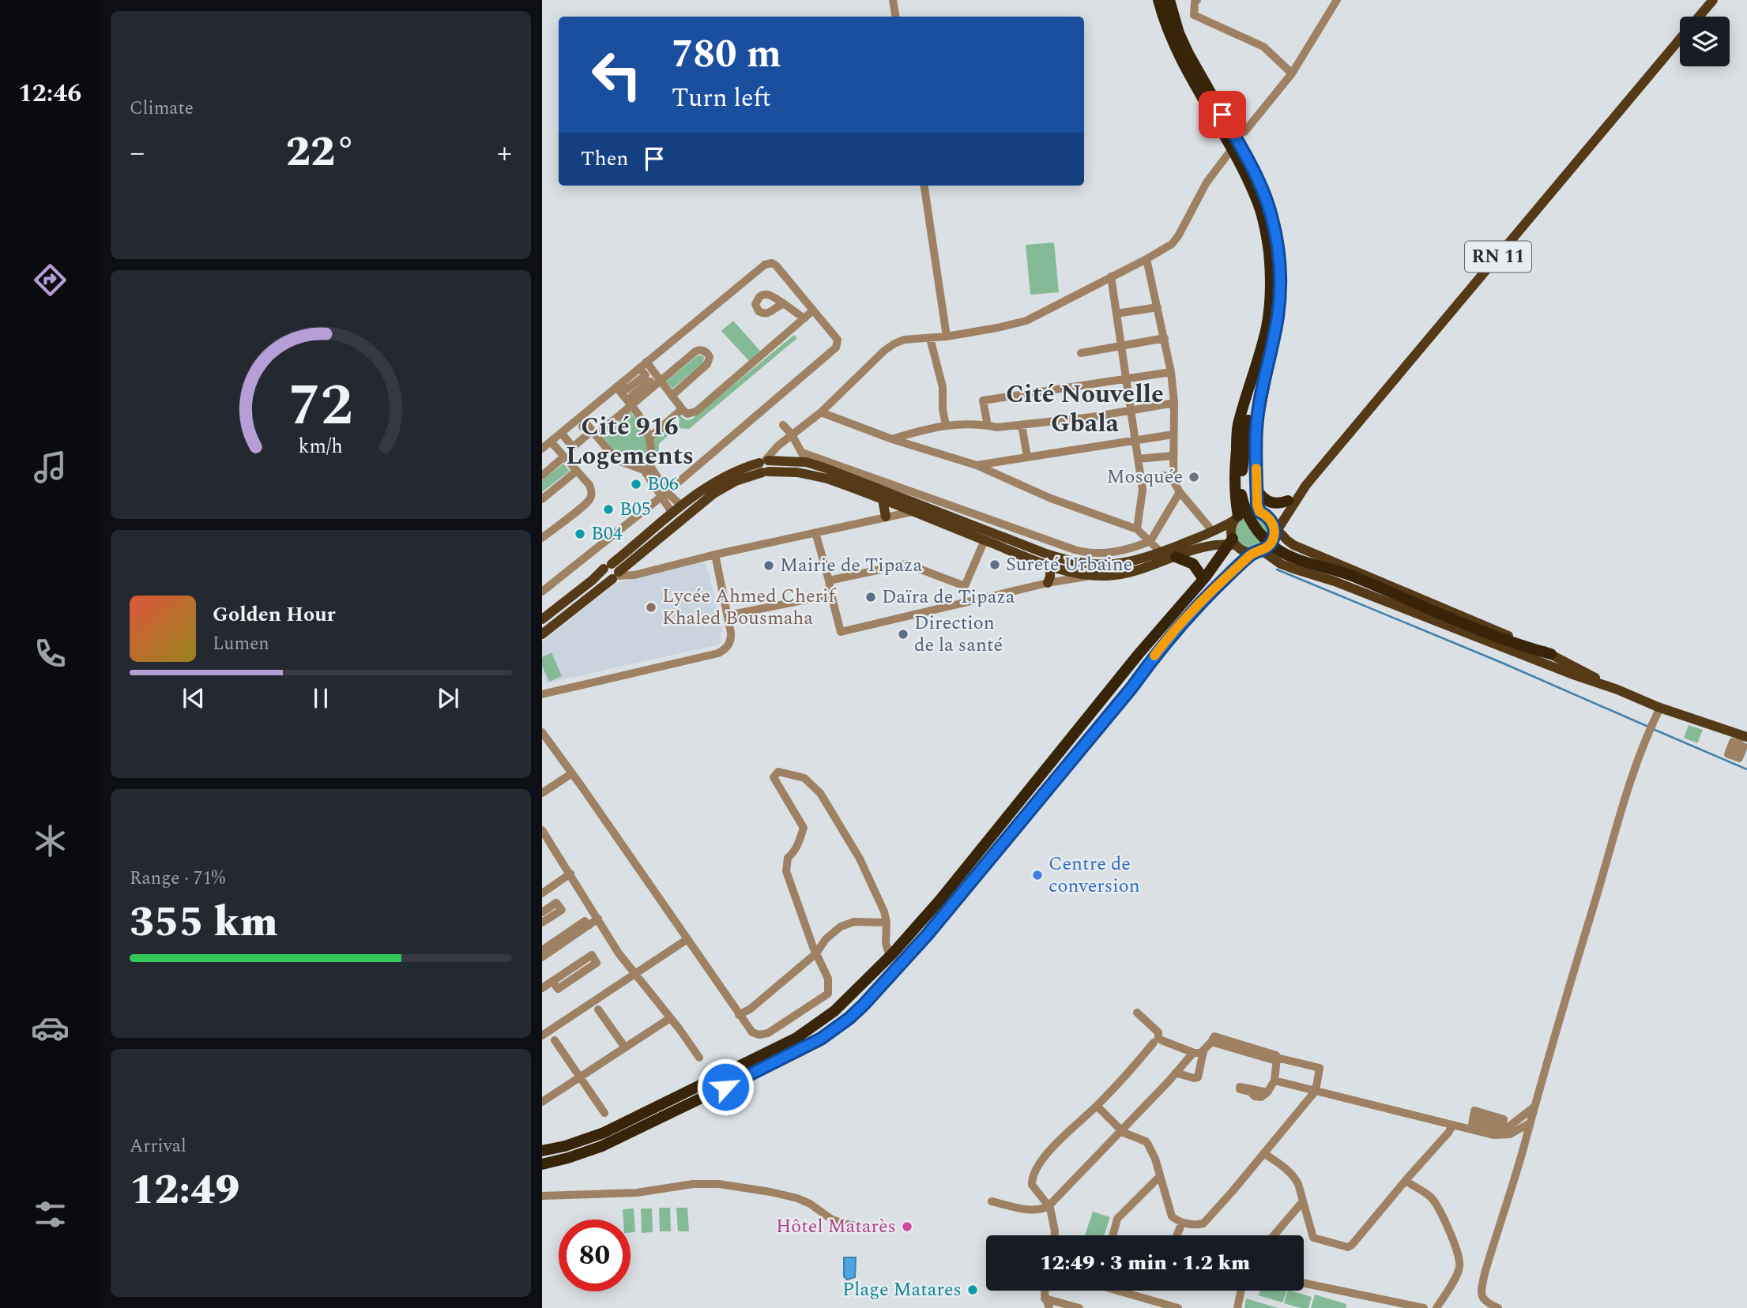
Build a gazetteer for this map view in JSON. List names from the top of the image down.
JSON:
{
  "streets": {
    "highway": ["RN 11"]
  },
  "districts": ["Cité Nouvelle Gbala", "Cité 916 Logements"],
  "places": [
    "Mosquée",
    "B06",
    "B05",
    "B04",
    "Sureté Urbaine",
    "Mairie de Tipaza",
    "Daïra de Tipaza",
    "Lycée Ahmed Cherif Khaled Bousmaha",
    "Direction de la santé",
    "Centre de conversion",
    "Hôtel Matarès",
    "Plage Matares"
  ],
  "page": {
    "tabs": "12:46",
    "tile": [
      "Climate",
      ["Range · 71%", "355 km"],
      ["Arrival", "12:49"]
    ],
    "turn": ["780 m", "Turn left"],
    "heat": ["−", "22°", "+"],
    "then": "Then",
    "song": ["Golden Hour", "Lumen"],
    "limit": "80",
    "trip": "12:49 · 3 min · 1.2 km",
    "gauge": ["72", "km/h"]
  }
}
